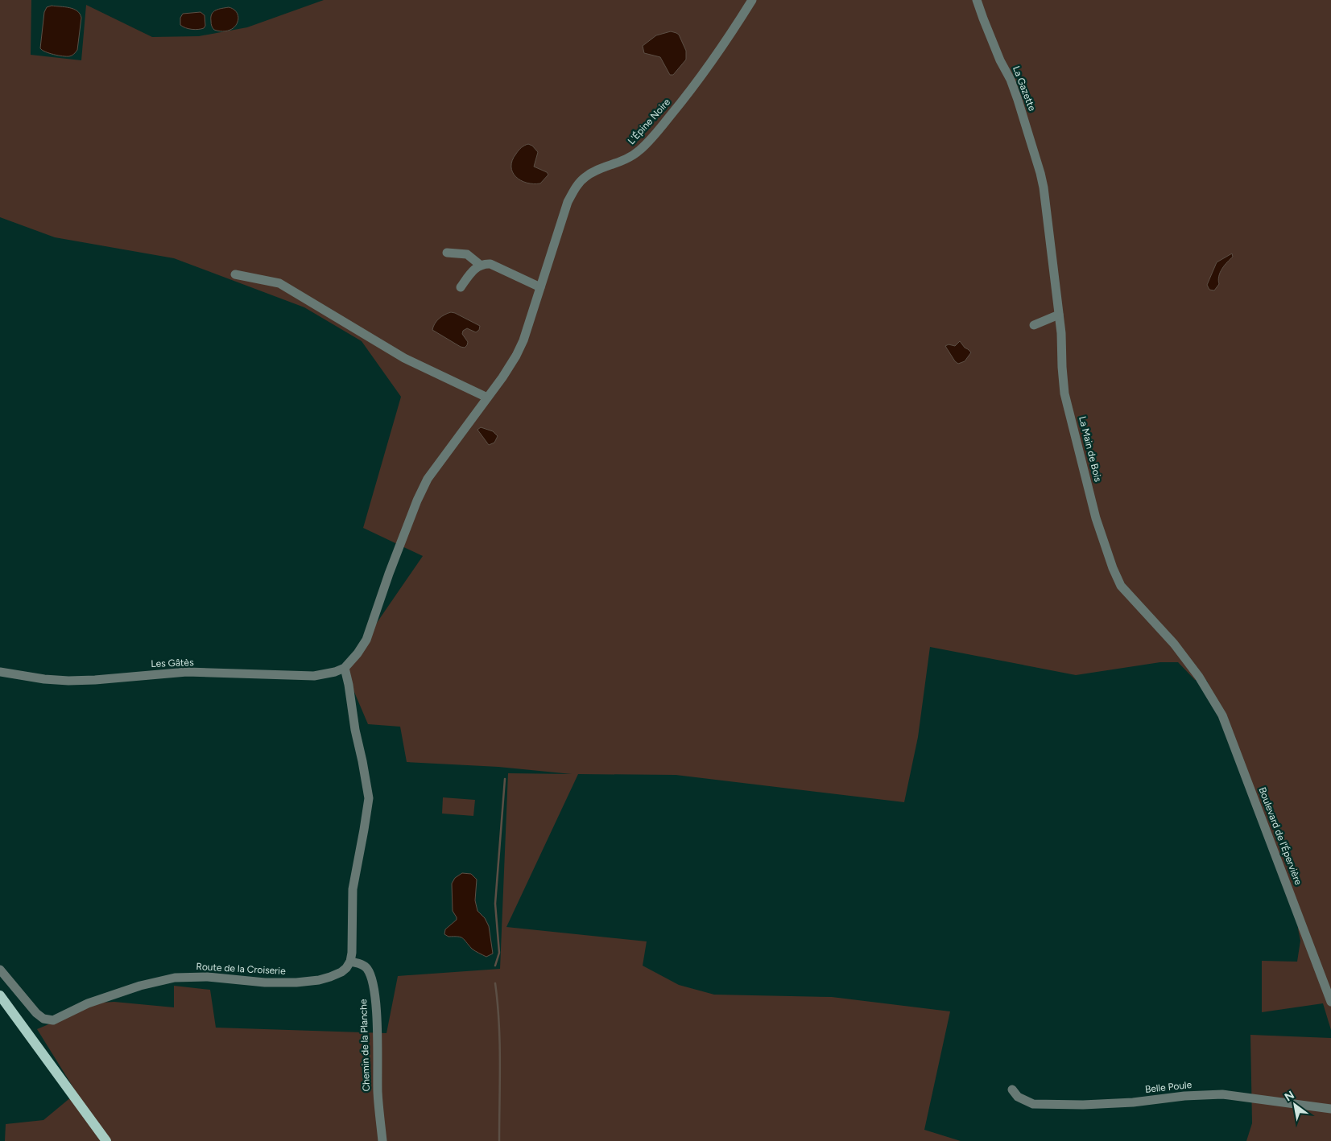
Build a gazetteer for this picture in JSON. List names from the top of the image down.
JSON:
{
  "streets": {
    "street": [
      "La Gazette",
      "L'Épine Noire",
      "La Main de Bois",
      "Les Gâtès",
      "Boulevard de l'Épervière",
      "Route de la Croiserie",
      "Chemin de la Planche",
      "Belle Poule"
    ]
  },
  "crossings": [
    ["La Gazette", "La Main de Bois"],
    ["L'Épine Noire", "Les Gâtès"],
    ["La Main de Bois", "Boulevard de l'Épervière"],
    ["Route de la Croiserie", "Chemin de la Planche"]
  ],
  "north": "top left"
}
